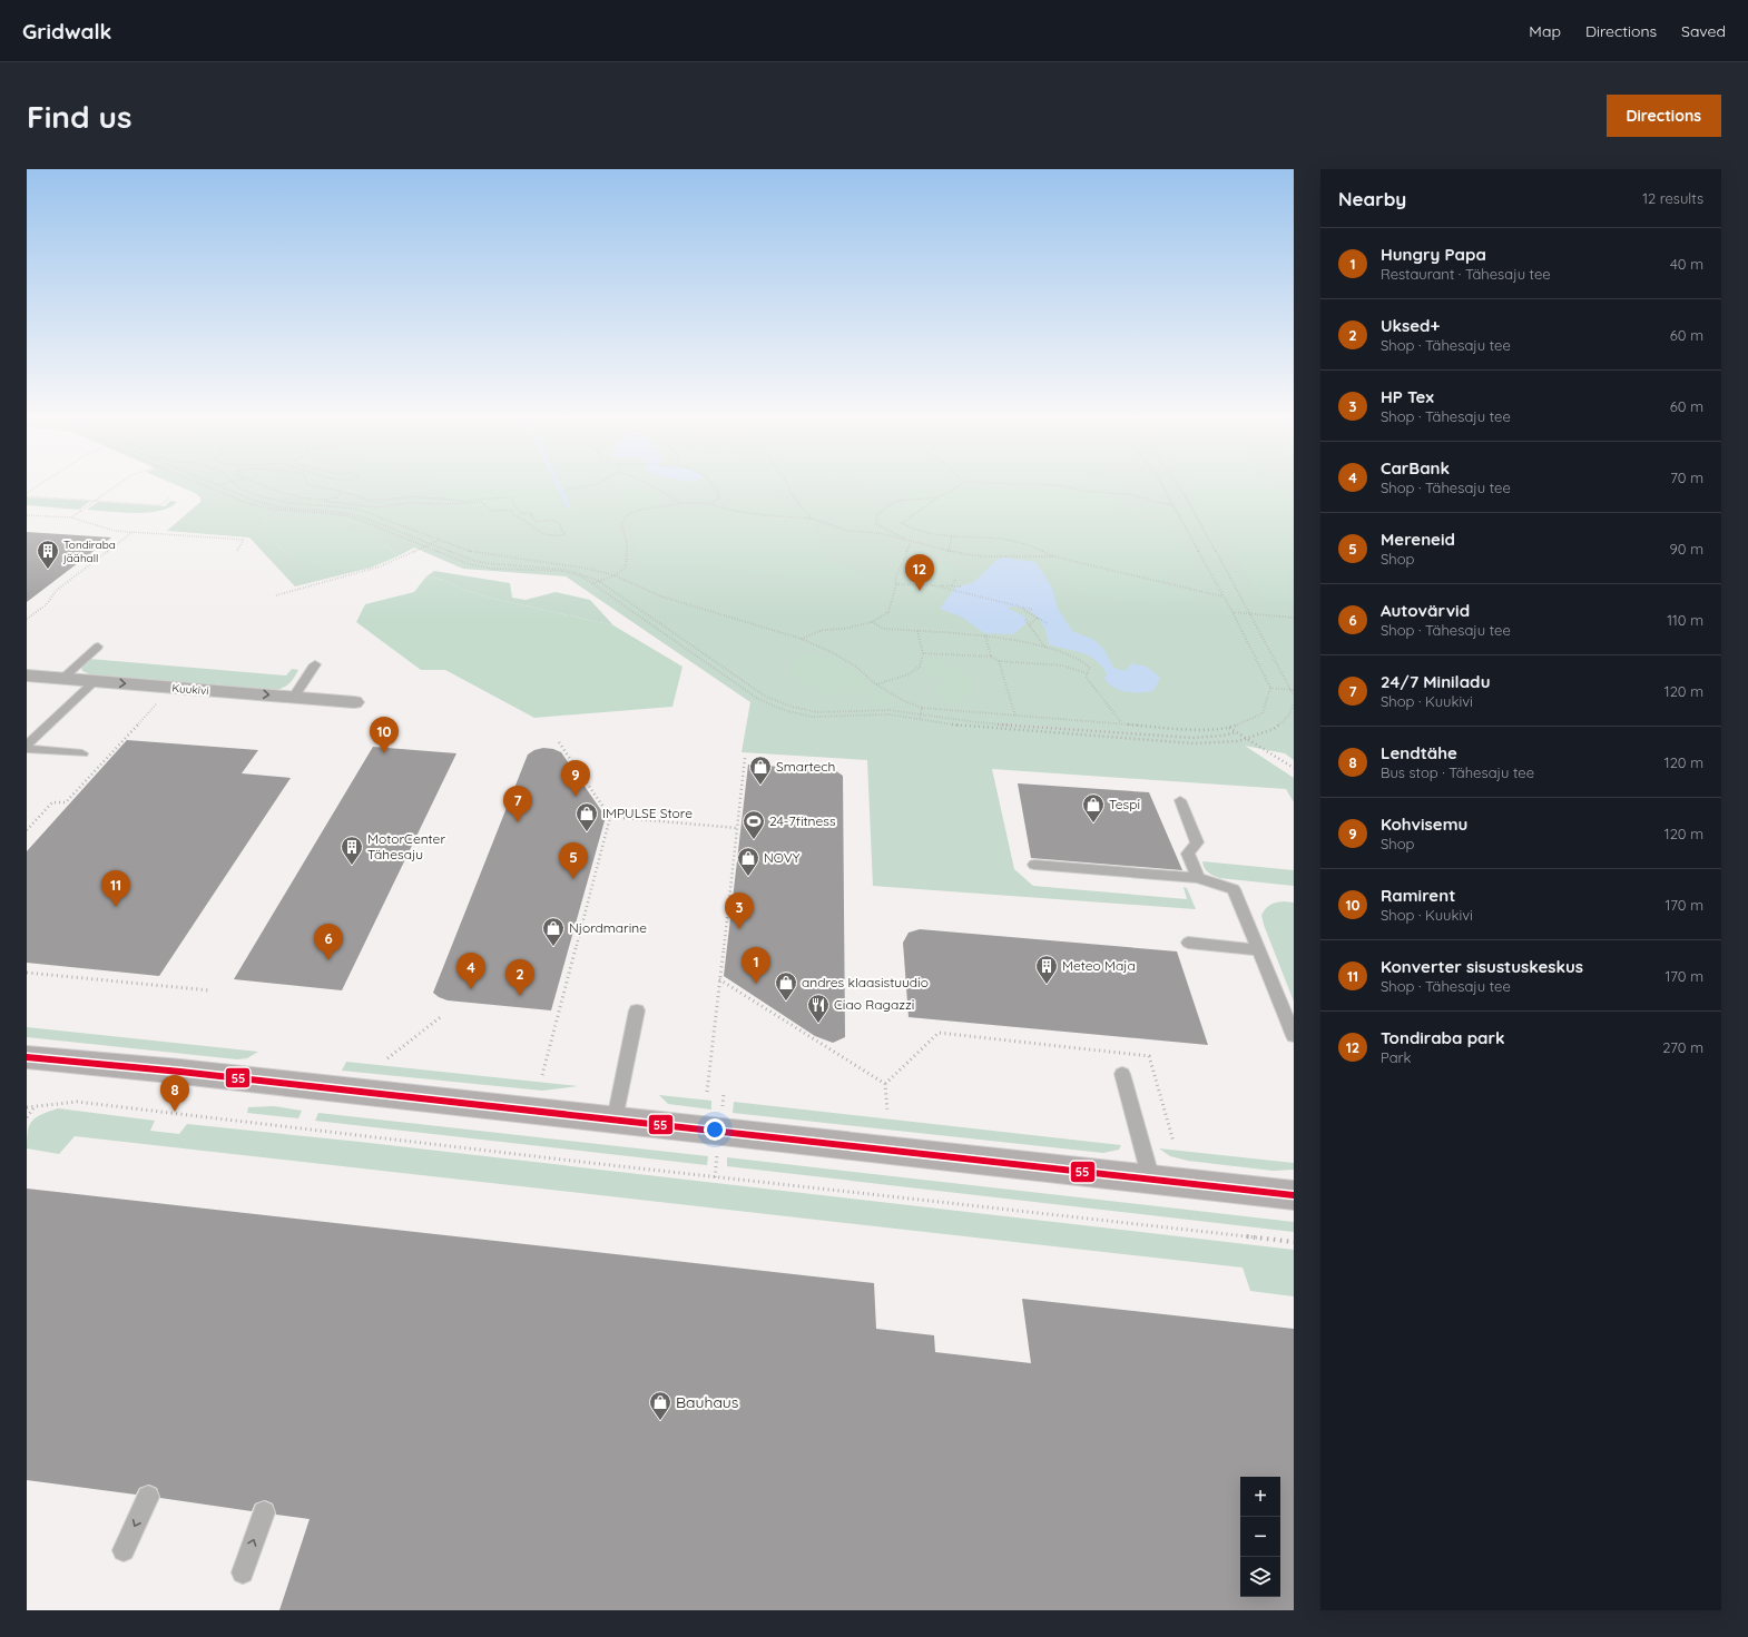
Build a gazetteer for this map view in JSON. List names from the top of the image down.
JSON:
{
  "streets": {
    "street": ["Kuukivi"]
  },
  "one_way": ["Kuukivi"],
  "places": {
    "building": ["Tondiraba jäähall", "MotorCenter Tähesaju", "Meteo Maja"],
    "shop": [
      "Smartech",
      "Tespi",
      "IMPULSE Store",
      "NOVY",
      "Njordmarine",
      "andres klaasistuudio",
      "Bauhaus"
    ],
    "sports": ["24-7fitness"],
    "restaurant": ["Ciao Ragazzi"]
  },
  "lines": ["transit line 55"],
  "page": {
    "header": "Gridwalk",
    "nav": ["Map", "Directions", "Saved"],
    "buttons": "Directions",
    "title": "Find us",
    "heading": ["Nearby", "12 results"],
    "list": [
      {
        "mark": "1",
        "name": "Hungry Papa",
        "note": "Restaurant · Tähesaju tee",
        "value": "40 m"
      },
      {
        "mark": "2",
        "name": "Uksed+",
        "note": "Shop · Tähesaju tee",
        "value": "60 m"
      },
      {
        "mark": "3",
        "name": "HP Tex",
        "note": "Shop · Tähesaju tee",
        "value": "60 m"
      },
      {
        "mark": "4",
        "name": "CarBank",
        "note": "Shop · Tähesaju tee",
        "value": "70 m"
      },
      {
        "mark": "5",
        "name": "Mereneid",
        "note": "Shop",
        "value": "90 m"
      },
      {
        "mark": "6",
        "name": "Autovärvid",
        "note": "Shop · Tähesaju tee",
        "value": "110 m"
      },
      {
        "mark": "7",
        "name": "24/7 Miniladu",
        "note": "Shop · Kuukivi",
        "value": "120 m"
      },
      {
        "mark": "8",
        "name": "Lendtähe",
        "note": "Bus stop · Tähesaju tee",
        "value": "120 m"
      },
      {
        "mark": "9",
        "name": "Kohvisemu",
        "note": "Shop",
        "value": "120 m"
      },
      {
        "mark": "10",
        "name": "Ramirent",
        "note": "Shop · Kuukivi",
        "value": "170 m"
      },
      {
        "mark": "11",
        "name": "Konverter sisustuskeskus",
        "note": "Shop · Tähesaju tee",
        "value": "170 m"
      },
      {
        "mark": "12",
        "name": "Tondiraba park",
        "note": "Park",
        "value": "270 m"
      }
    ],
    "pins": [
      "12",
      "10",
      "9",
      "7",
      "5",
      "11",
      "3",
      "6",
      "1",
      "4",
      "2",
      "8"
    ],
    "map_buttons": ["+", "−"]
  }
}
